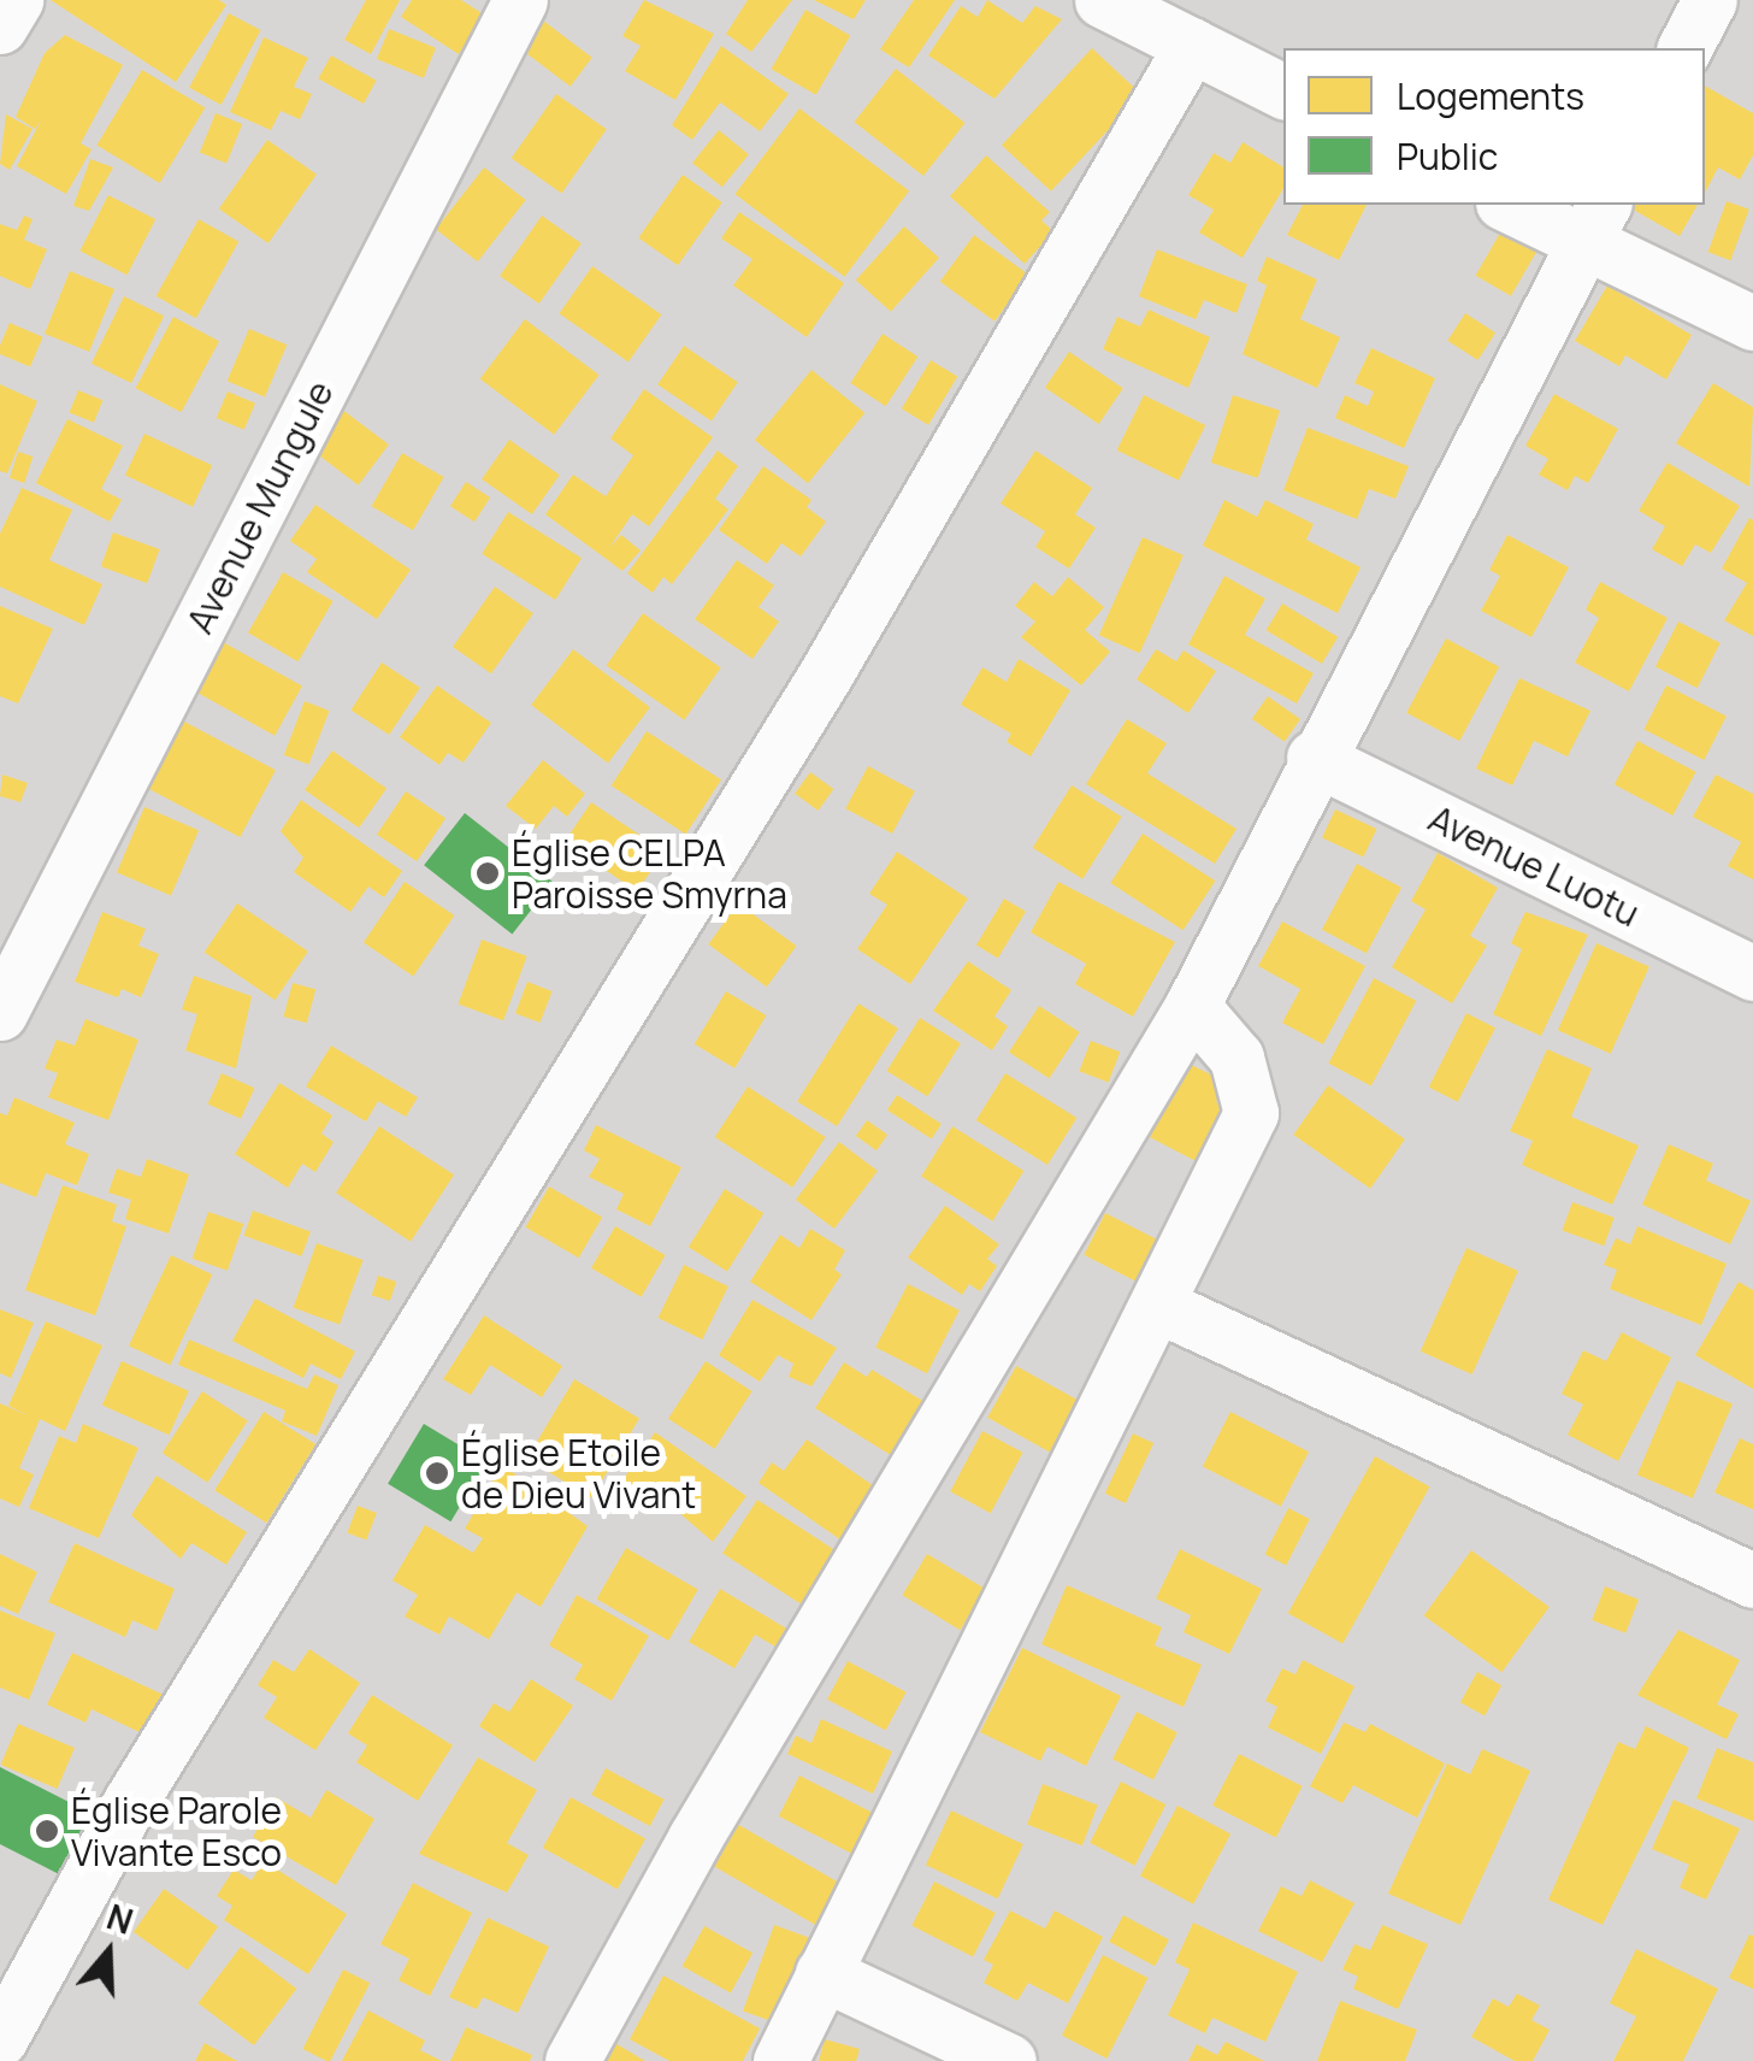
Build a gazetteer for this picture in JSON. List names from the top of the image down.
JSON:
{
  "streets": {
    "street": ["Avenue Mungule", "Avenue Luotu"]
  },
  "places": ["Église CELPA Paroisse Smyrna", "Église Etoile de Dieu Vivant", "Église Parole Vivante Esco"],
  "legend": ["Logements", "Public"],
  "north": "top"
}
